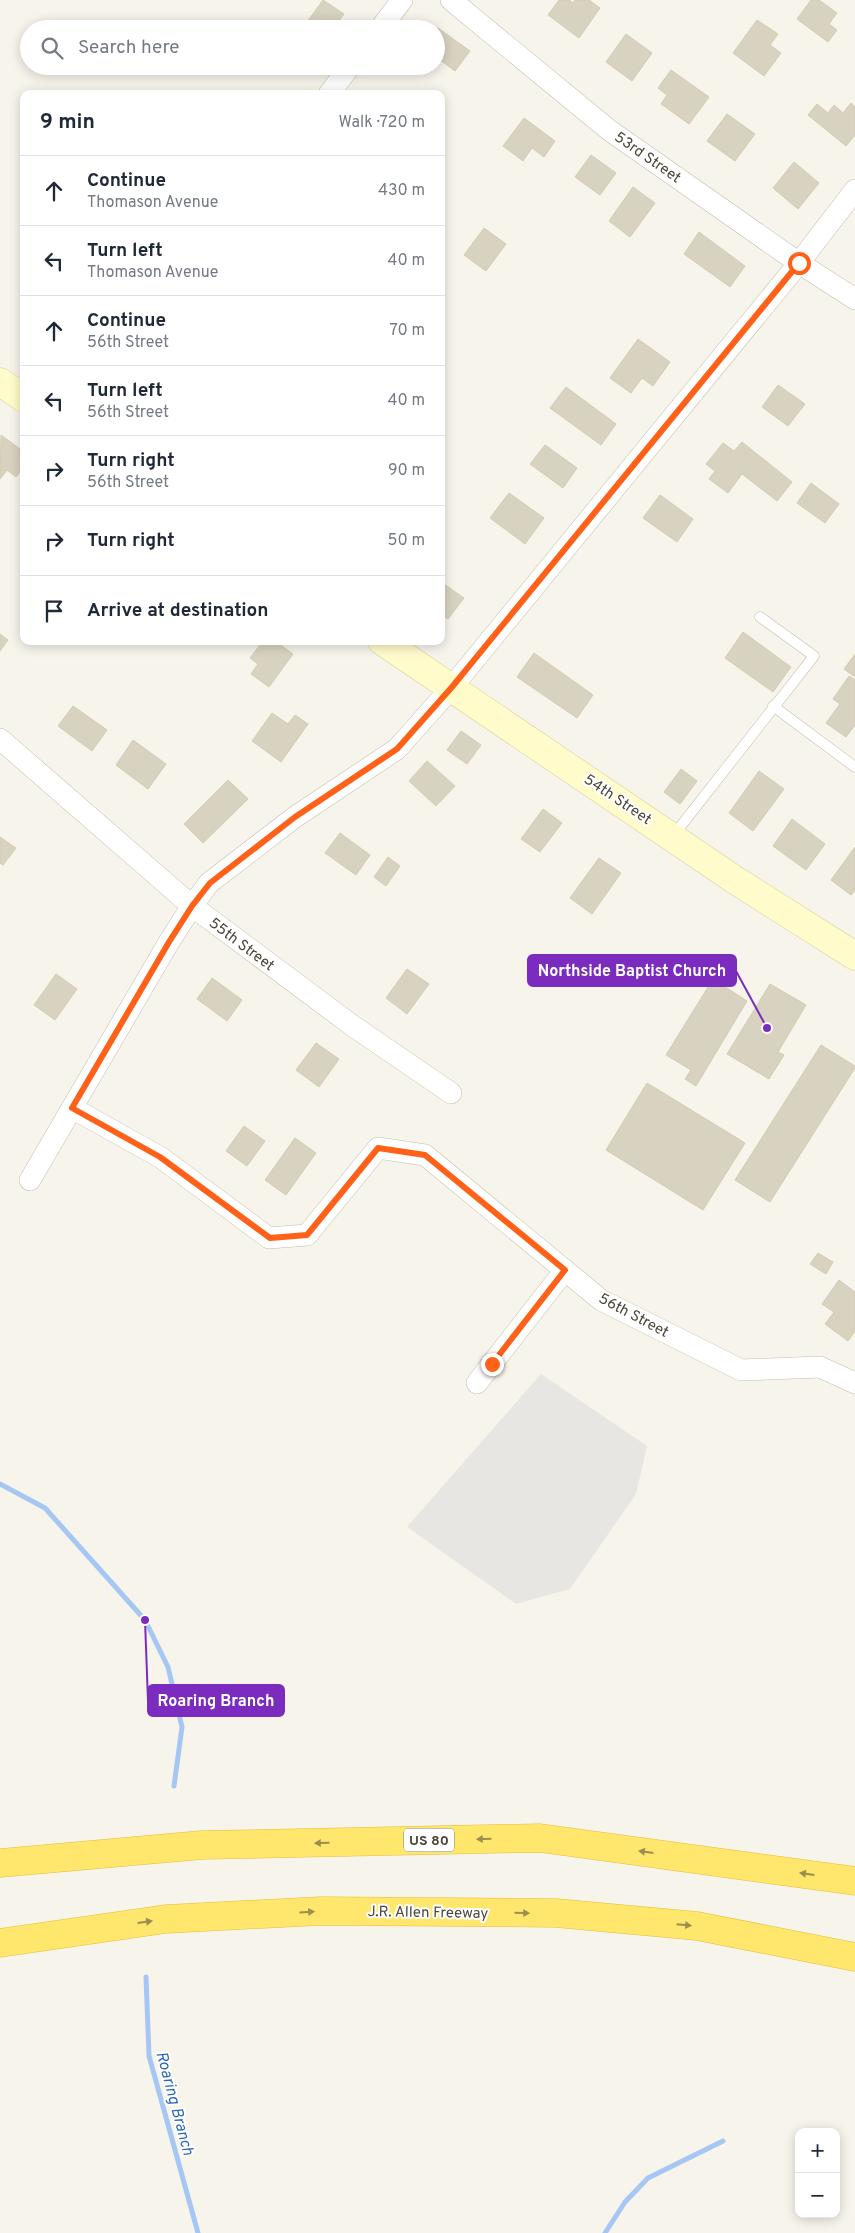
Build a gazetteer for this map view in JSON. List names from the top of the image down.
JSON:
{
  "streets": {
    "highway": ["US 80", "J.R. Allen Freeway"],
    "main road": ["54th Street"],
    "street": ["53rd Street", "55th Street", "56th Street"]
  },
  "water": ["Roaring Branch"],
  "places": ["Northside Baptist Church", "Roaring Branch"],
  "page": {
    "search": "Search here",
    "heading": ["9 min", "Walk · 720 m"],
    "list": [
      ["Continue", "Thomason Avenue", "430 m"],
      ["Turn left", "Thomason Avenue", "40 m"],
      ["Continue", "56th Street", "70 m"],
      ["Turn left", "56th Street", "40 m"],
      ["Turn right", "56th Street", "90 m"],
      ["Turn right", "50 m"],
      "Arrive at destination"
    ],
    "map_buttons": ["+", "−"]
  }
}
